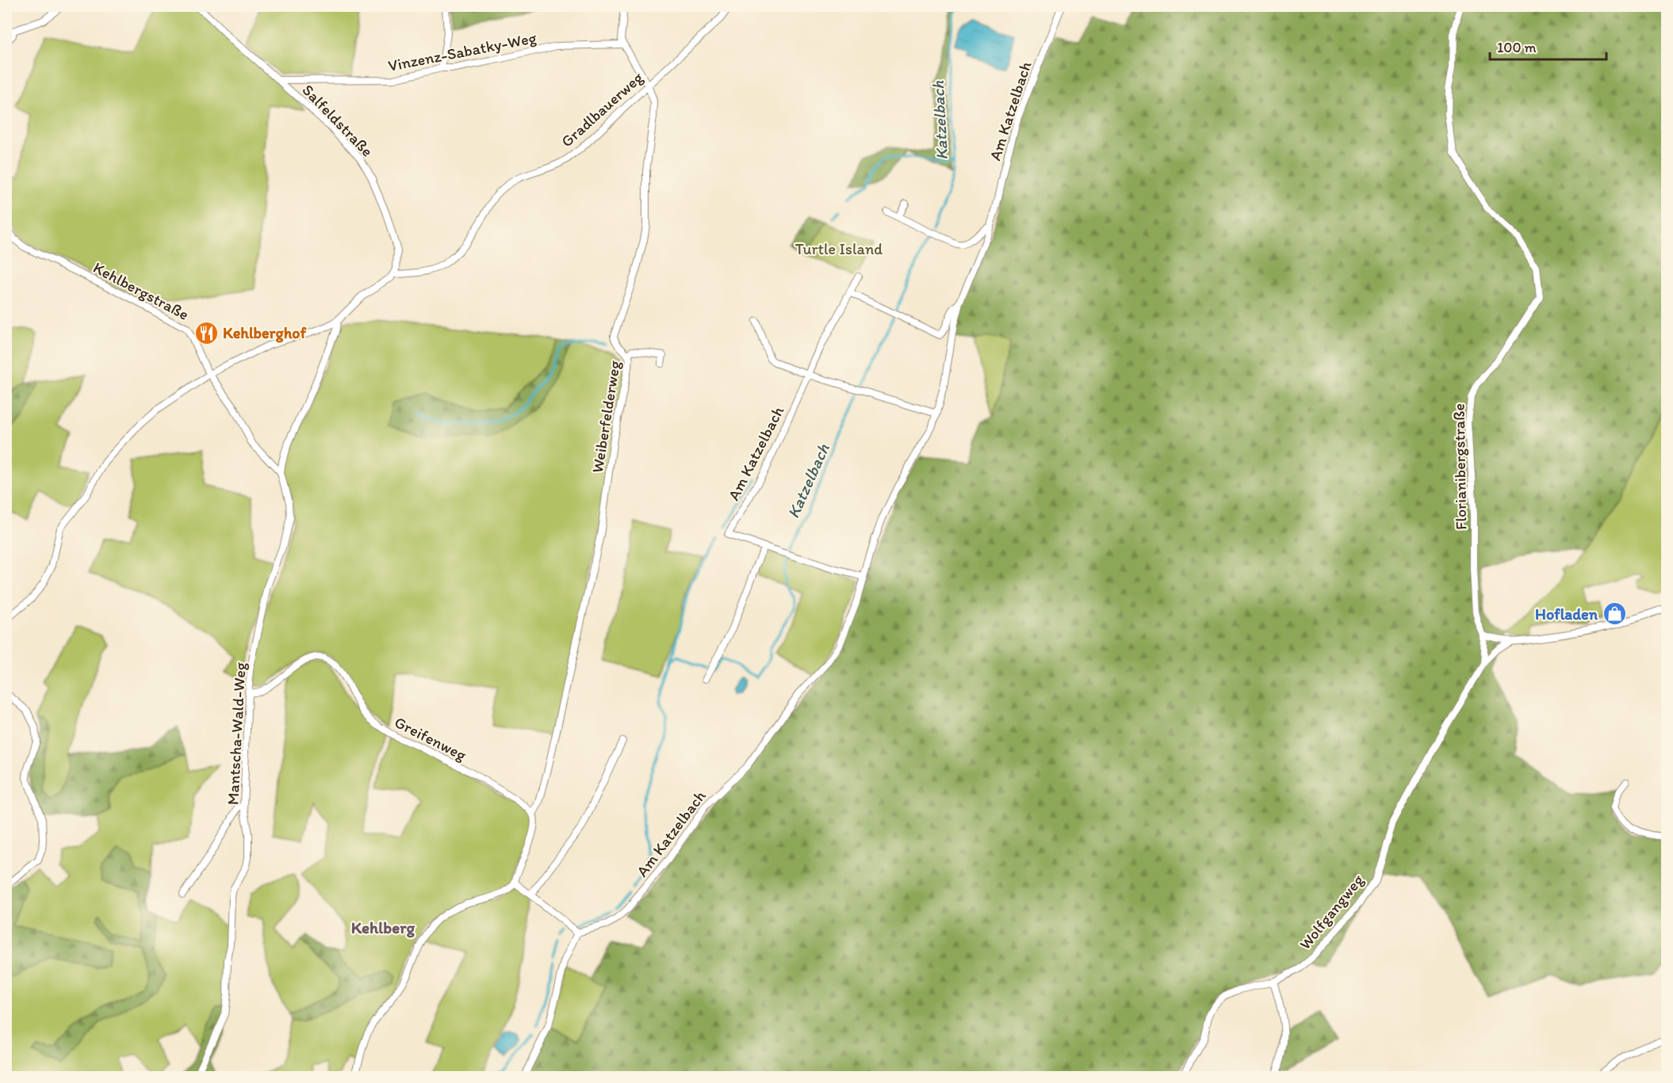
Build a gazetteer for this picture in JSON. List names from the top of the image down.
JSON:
{
  "streets": {
    "street": [
      "Vinzenz-Sabatky-Weg",
      "Gradlbauerweg",
      "Am Katzelbach",
      "Salfeldstraße",
      "Kehlbergstraße",
      "Weiberfelderweg",
      "Florianibergstraße",
      "Mantscha-Wald-Weg",
      "Greifenweg",
      "Wolfgangweg"
    ]
  },
  "crossings": [
    ["Vinzenz-Sabatky-Weg", "Salfeldstraße"],
    ["Vinzenz-Sabatky-Weg", "Weiberfelderweg"],
    ["Gradlbauerweg", "Salfeldstraße"],
    ["Gradlbauerweg", "Weiberfelderweg"],
    ["Kehlbergstraße", "Mantscha-Wald-Weg"],
    ["Weiberfelderweg", "Greifenweg"],
    ["Florianibergstraße", "Wolfgangweg"],
    ["Mantscha-Wald-Weg", "Greifenweg"]
  ],
  "districts": ["Kehlberg"],
  "water": ["Katzelbach"],
  "parks": ["Turtle Island"],
  "places": {
    "restaurant": ["Kehlberghof"],
    "shop": ["Hofladen"]
  },
  "scale_bar": "100 m"
}
